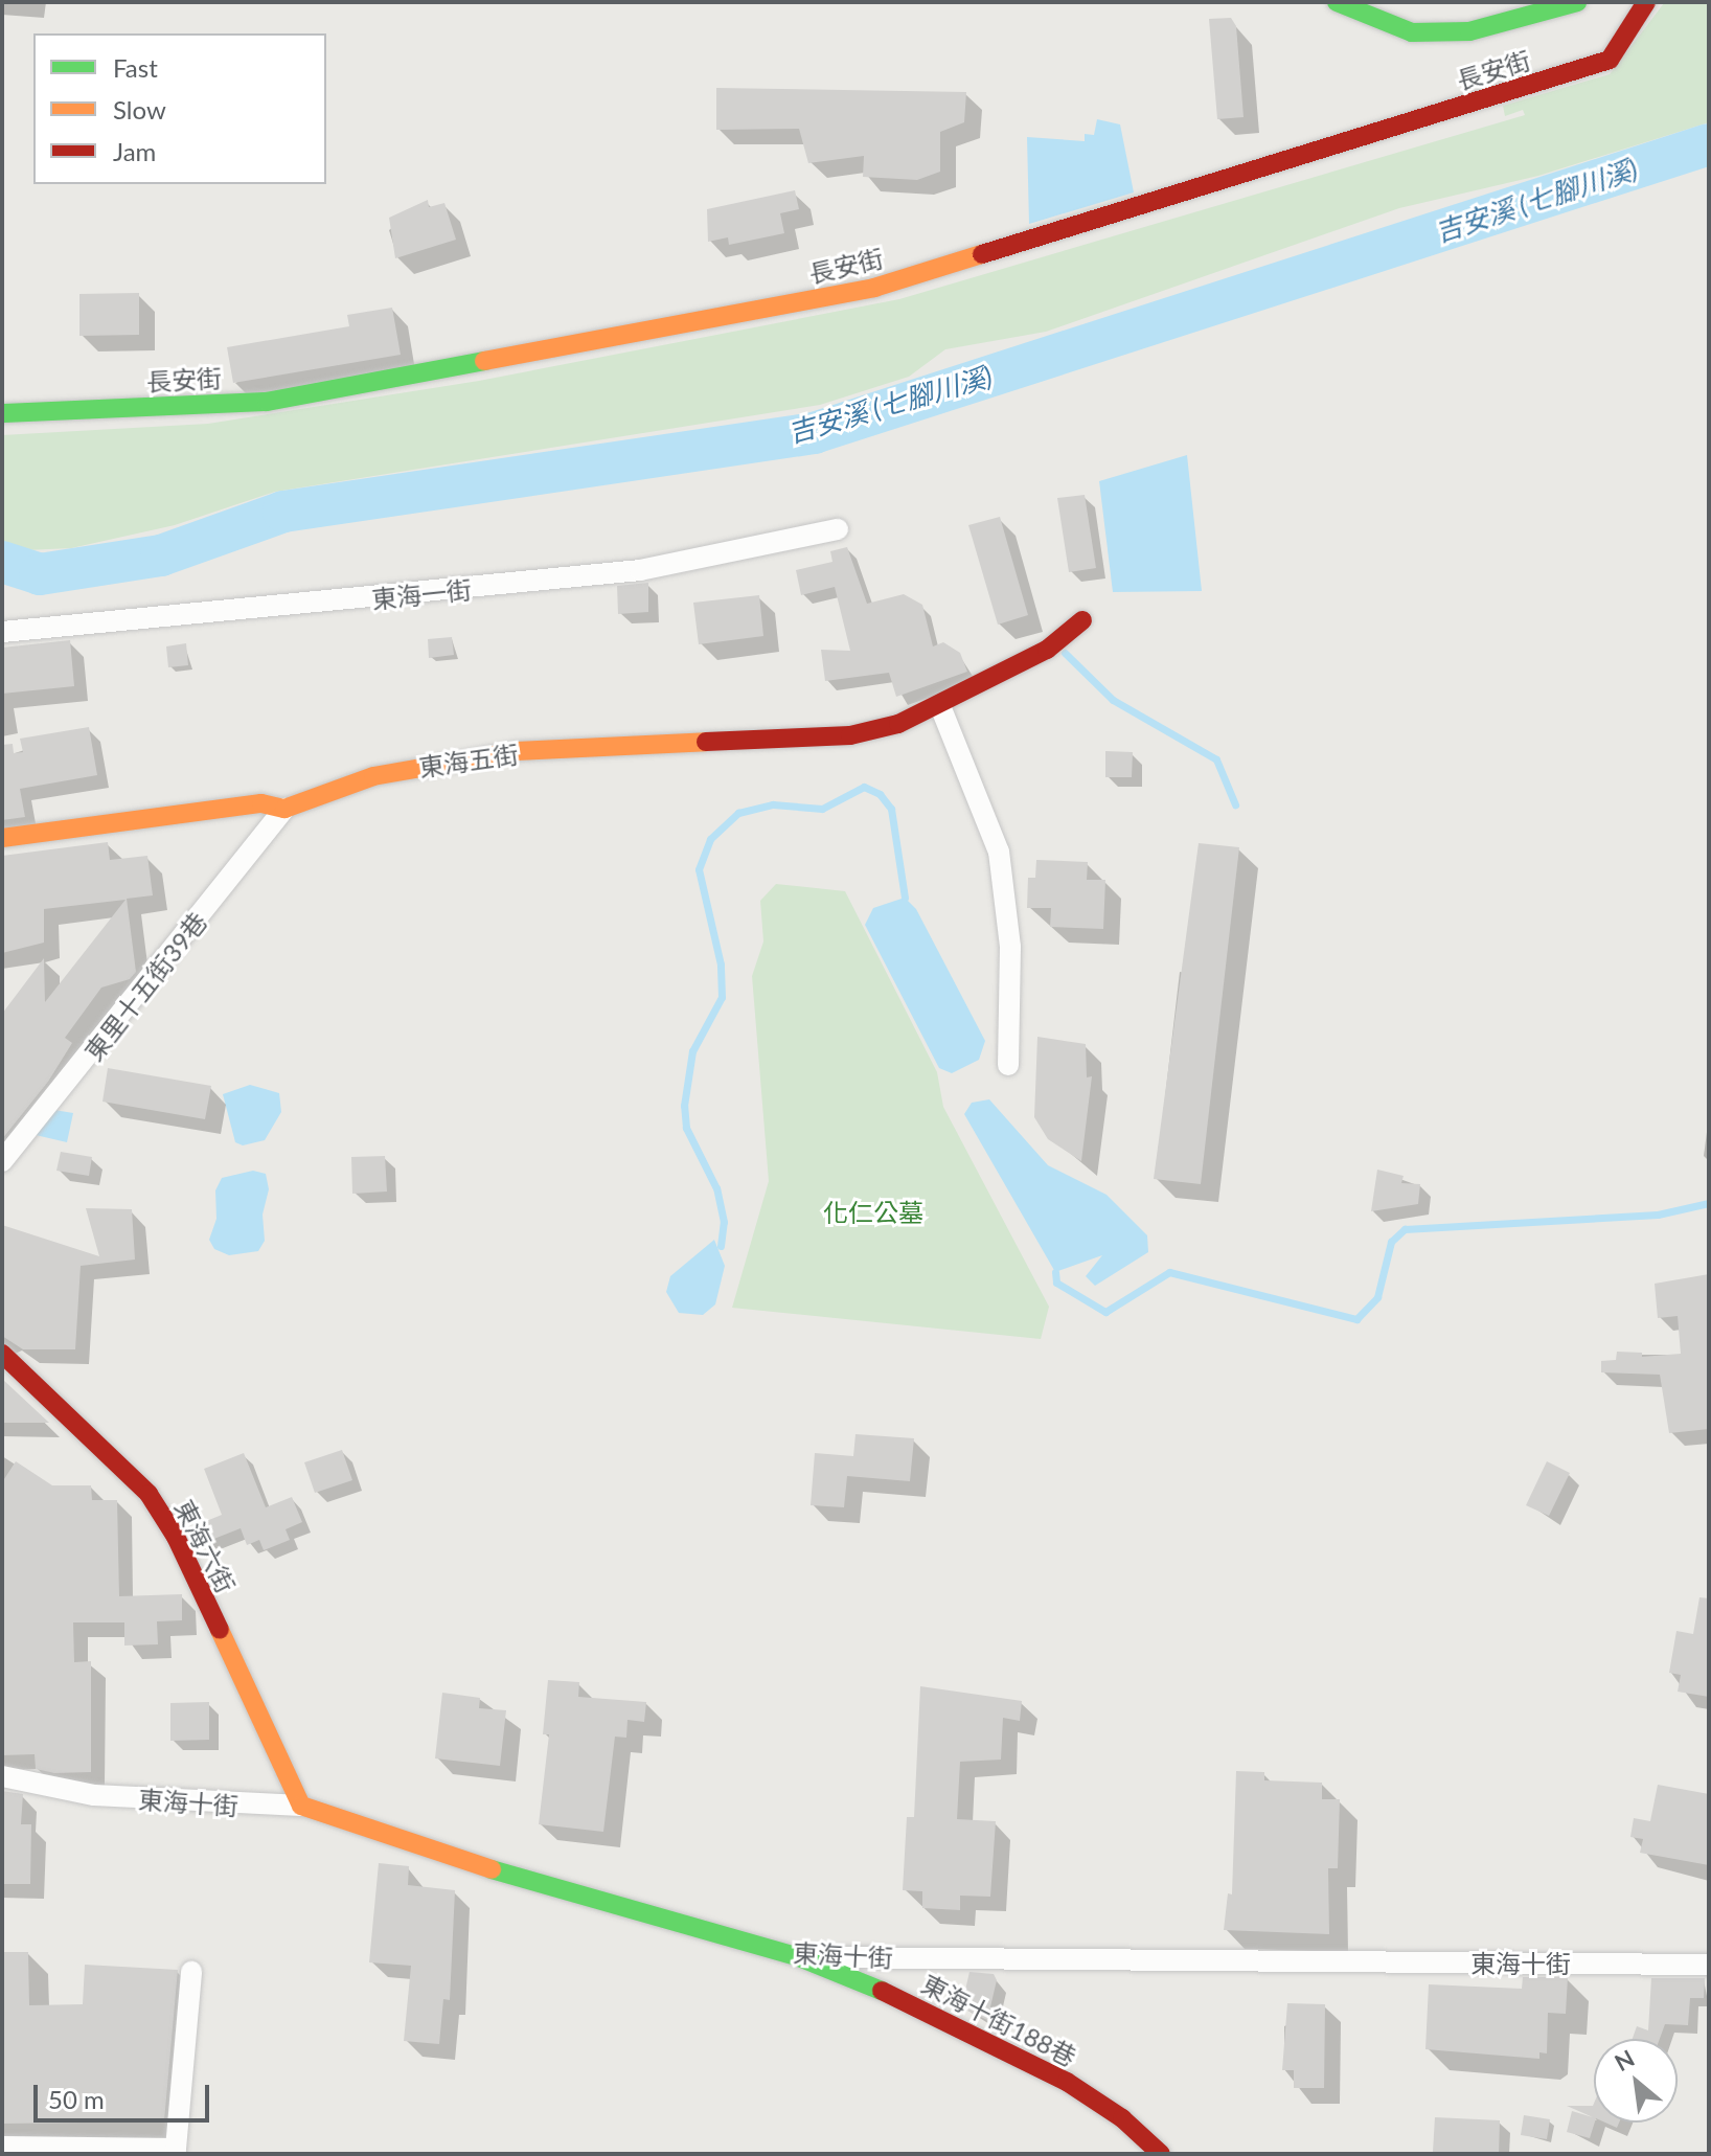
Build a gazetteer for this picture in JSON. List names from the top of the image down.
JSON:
{
  "streets": {
    "street": [
      "長安街",
      "東海一街",
      "東海五街",
      "東里十五街39巷",
      "東海六街",
      "東海十街",
      "東海十街188巷"
    ]
  },
  "crossings": [
    ["東海五街", "東里十五街39巷"],
    ["東海六街", "東海十街"],
    ["東海十街", "東海十街188巷"]
  ],
  "water": ["吉安溪 (七腳川溪)"],
  "parks": ["化仁公墓"],
  "legend": ["Fast", "Slow", "Jam"],
  "scale_bar": "50 m",
  "north": "top left"
}
